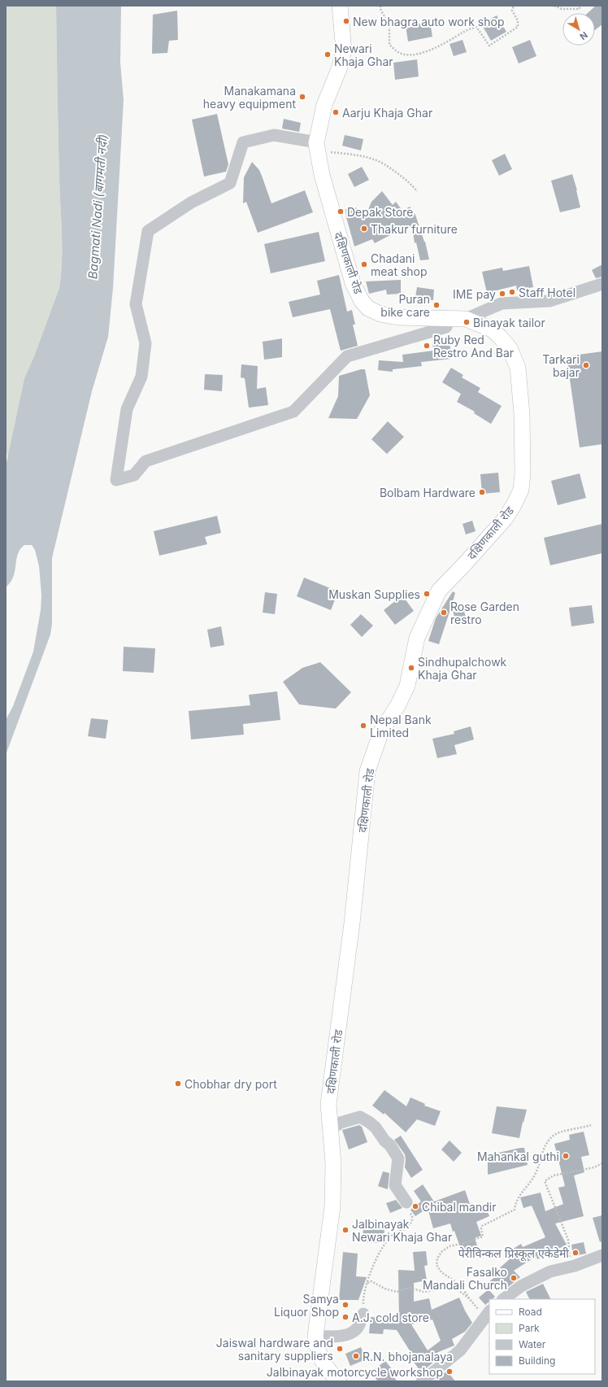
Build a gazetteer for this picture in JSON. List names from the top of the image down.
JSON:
{
  "streets": {
    "main road": ["दक्षिणकाली रोड"]
  },
  "water": ["Bagmati Nadi (बागमती नदी)"],
  "places": [
    "New bhagra auto work shop",
    "Newari Khaja Ghar",
    "Manakamana heavy equipment",
    "Aarju Khaja Ghar",
    "Depak Store",
    "Thakur furniture",
    "Chadani meat shop",
    "Staff Hotel",
    "IME pay",
    "Puran bike care",
    "Binayak tailor",
    "Ruby Red Restro And Bar",
    "Tarkari bajar",
    "Bolbam Hardware",
    "Muskan Supplies",
    "Rose Garden restro",
    "Sindhupalchowk Khaja Ghar",
    "Nepal Bank Limited",
    "Chobhar dry port",
    "Mahankal guthi",
    "Chibal mandir",
    "Jalbinayak Newari Khaja Ghar",
    "पेरीविन्कल प्रिस्कूल एकेडेमी",
    "Fasalko Mandali Church",
    "Samya Liquor Shop",
    "A.J. cold store",
    "Jaiswal hardware and sanitary suppliers",
    "R.N. bhojanalaya",
    "Jalbinayak motorcycle workshop"
  ],
  "legend": [
    "Road",
    "Park",
    "Water",
    "Building"
  ],
  "north": "bottom right"
}
